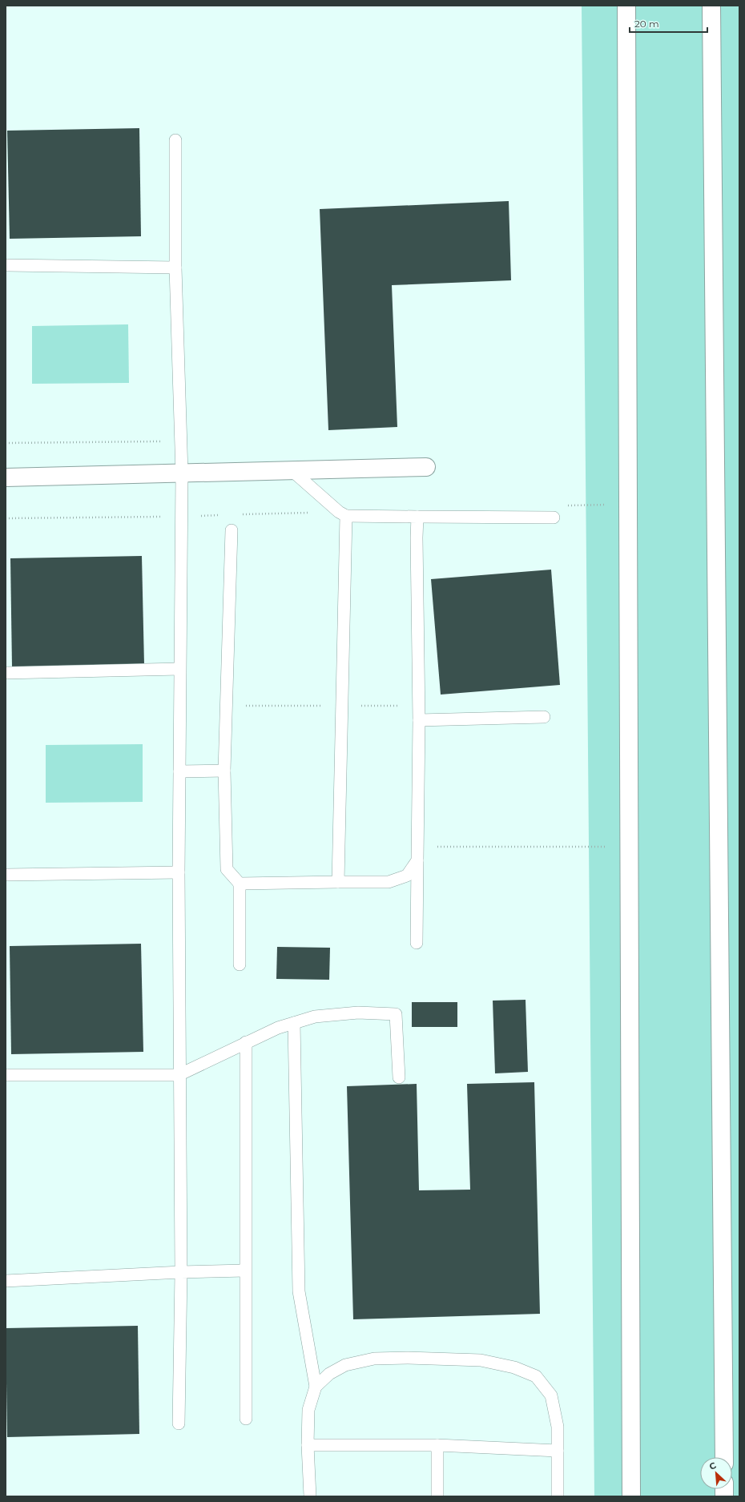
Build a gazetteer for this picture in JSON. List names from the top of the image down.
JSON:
{
  "scale_bar": "20 m",
  "north": "top left"
}
